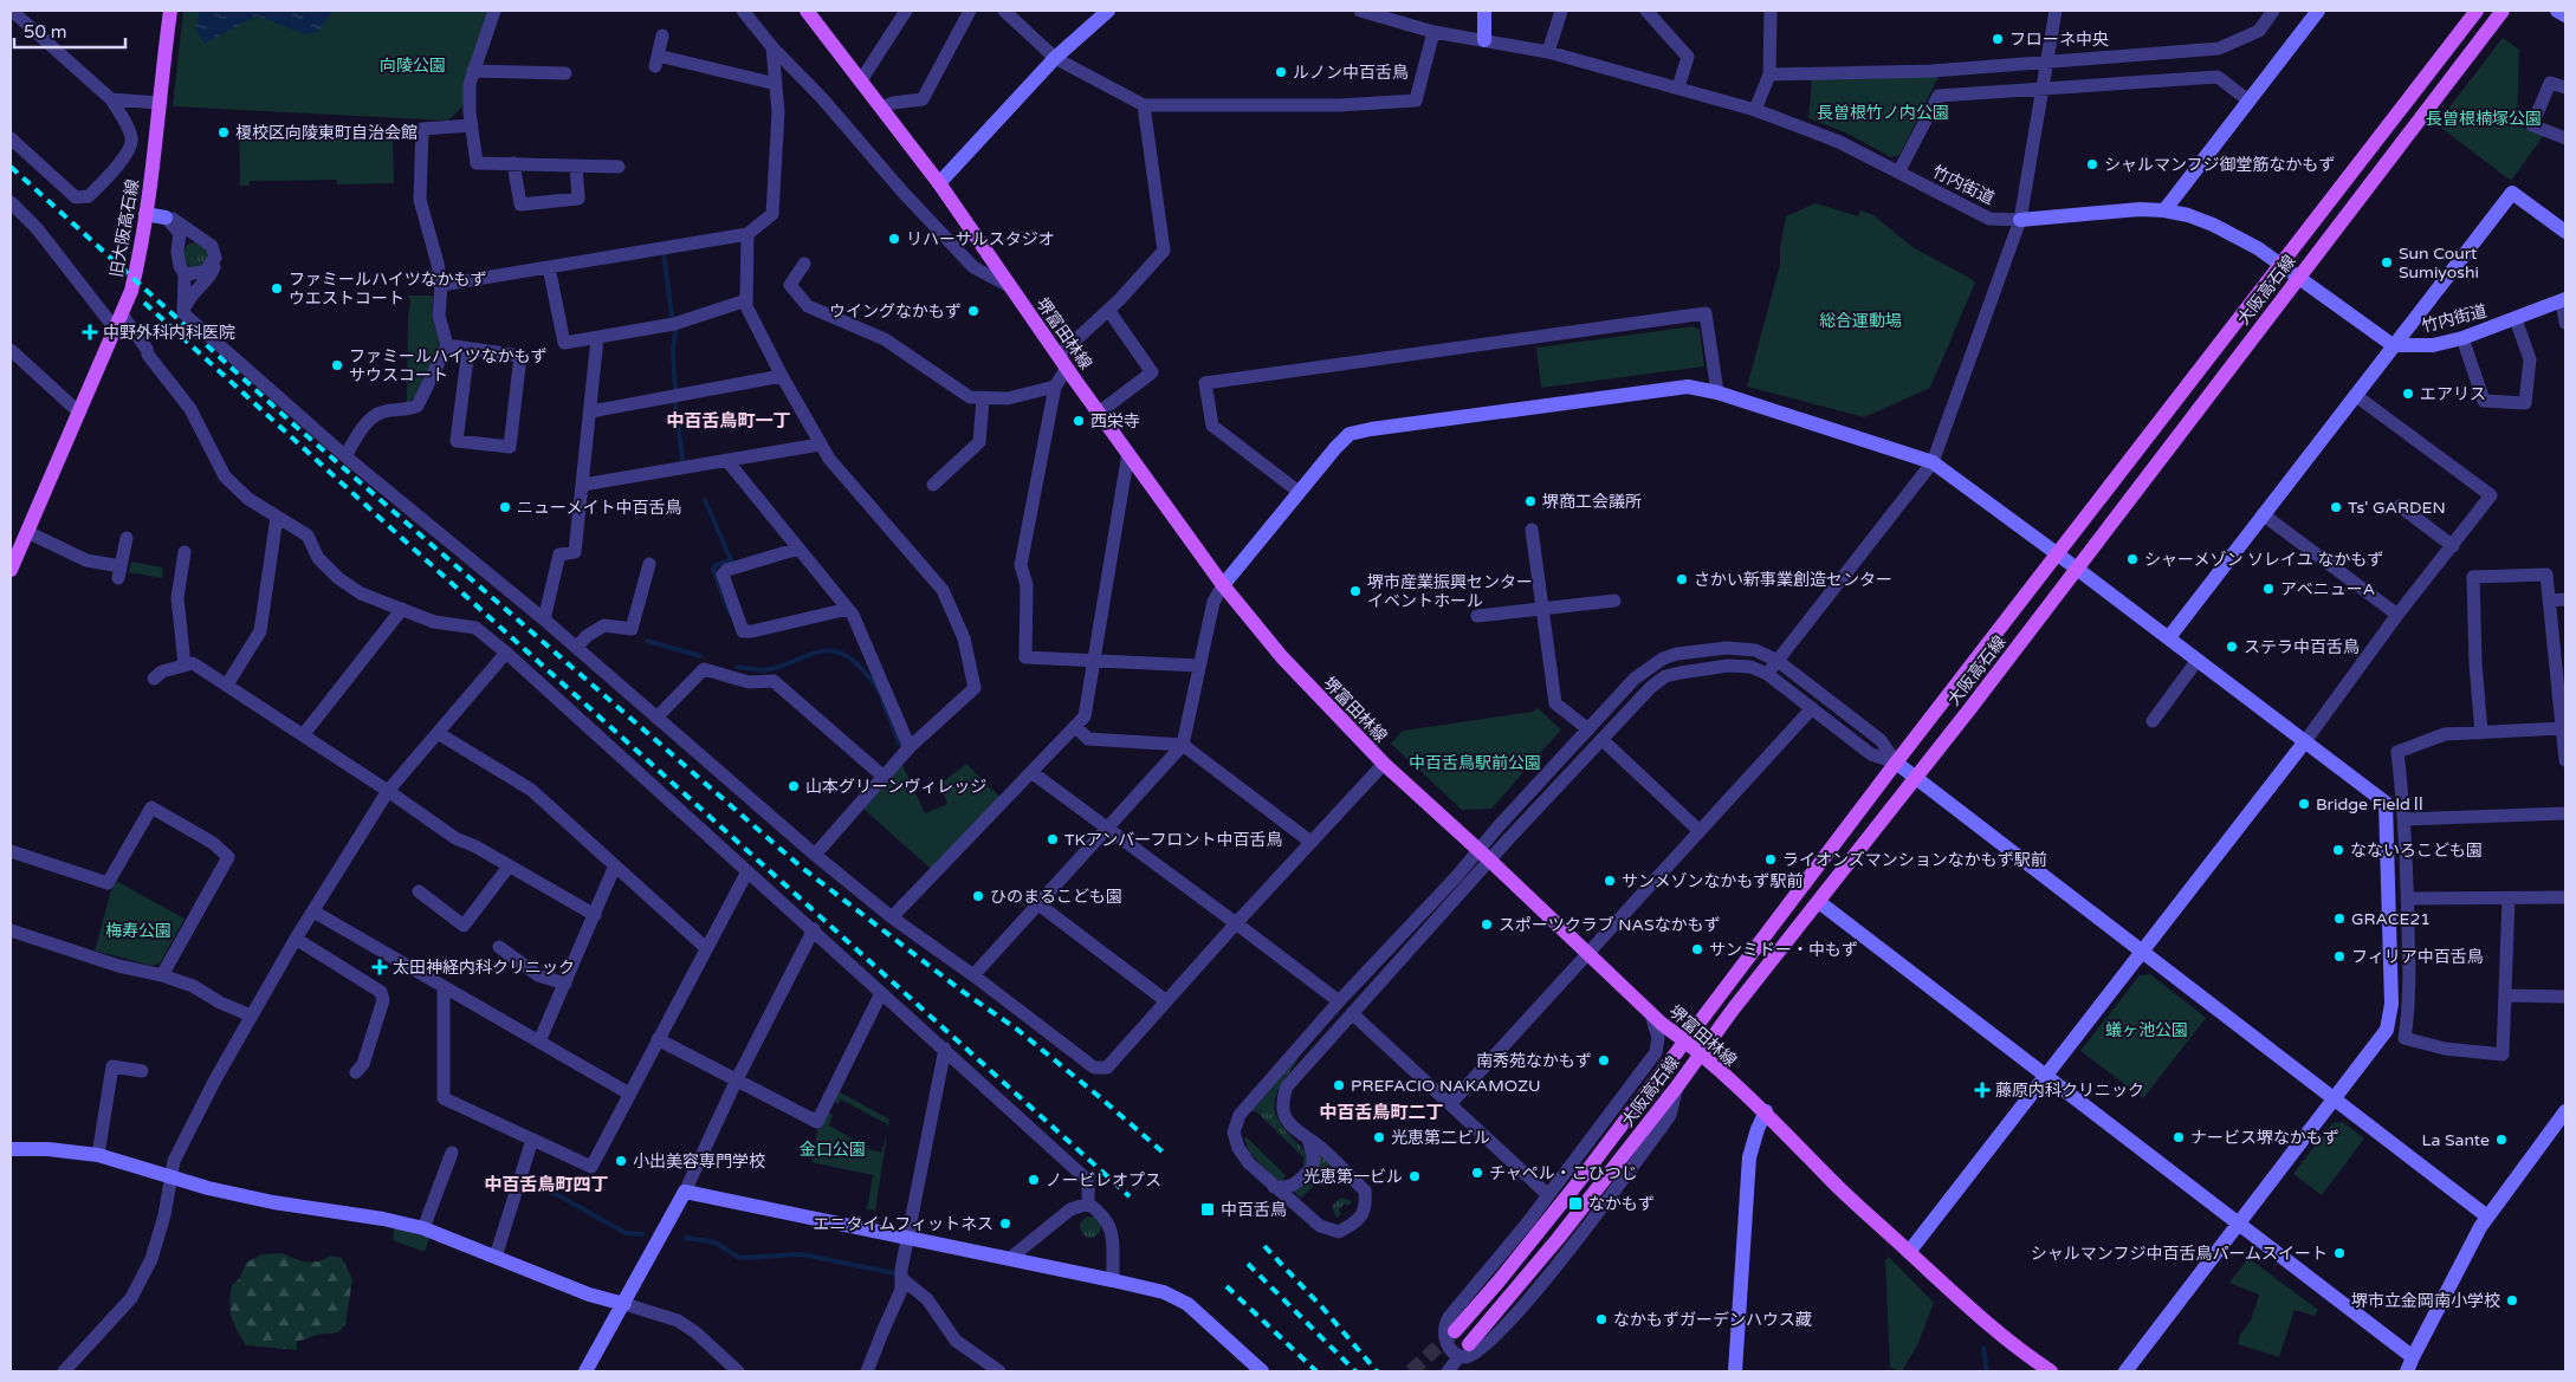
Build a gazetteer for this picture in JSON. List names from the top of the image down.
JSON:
{
  "streets": {
    "main road": ["旧大阪高石線", "大阪高石線", "堺富田林線"],
    "street": ["竹内街道"]
  },
  "crossings": [
    ["竹内街道", "大阪高石線"],
    ["大阪高石線", "堺富田林線"]
  ],
  "districts": ["中百舌鳥町一丁", "中百舌鳥町二丁", "中百舌鳥町四丁"],
  "parks": [
    "向陵公園",
    "長曽根竹ノ内公園",
    "長曽根楠塚公園",
    "総合運動場",
    "中百舌鳥駅前公園",
    "梅寿公園",
    "蟻ヶ池公園",
    "金口公園"
  ],
  "places": {
    "other": [
      "フローネ中央",
      "ルノン中百舌鳥",
      "榎校区向陵東町自治会館",
      "シャルマンフジ御堂筋なかもず",
      "リハーサルスタジオ",
      "Sun Court Sumiyoshi",
      "ファミールハイツなかもず ウエストコート",
      "ウイングなかもず",
      "ファミールハイツなかもず サウスコート",
      "エアリス",
      "西栄寺",
      "堺商工会議所",
      "ニューメイト中百舌鳥",
      "Ts' GARDEN",
      "シャーメゾン ソレイユ なかもず",
      "さかい新事業創造センター",
      "アベニューA",
      "堺市産業振興センター イベントホール",
      "ステラ中百舌鳥",
      "山本グリーンヴィレッジ",
      "Bridge FieldⅡ",
      "TKアンバーフロント中百舌鳥",
      "なないろこども園",
      "ライオンズマンションなかもず駅前",
      "サンメゾンなかもず駅前",
      "ひのまるこども園",
      "GRACE21",
      "スポーツクラブ NASなかもず",
      "サンミドー・中もず",
      "フィリア中百舌鳥",
      "南秀苑なかもず",
      "PREFACIO NAKAMOZU",
      "光恵第二ビル",
      "ナービス堺なかもず",
      "La Sante",
      "小出美容専門学校",
      "チャペル・こひつじ",
      "光恵第一ビル",
      "ノービレオプス",
      "エニタイムフィットネス",
      "シャルマンフジ中百舌鳥パームスイート",
      "堺市立金岡南小学校",
      "なかもずガーデンハウス藏"
    ],
    "health": ["中野外科内科医院", "太田神経内科クリニック", "藤原内科クリニック"],
    "transit": ["なかもず", "中百舌鳥"]
  },
  "scale_bar": "50 m"
}
